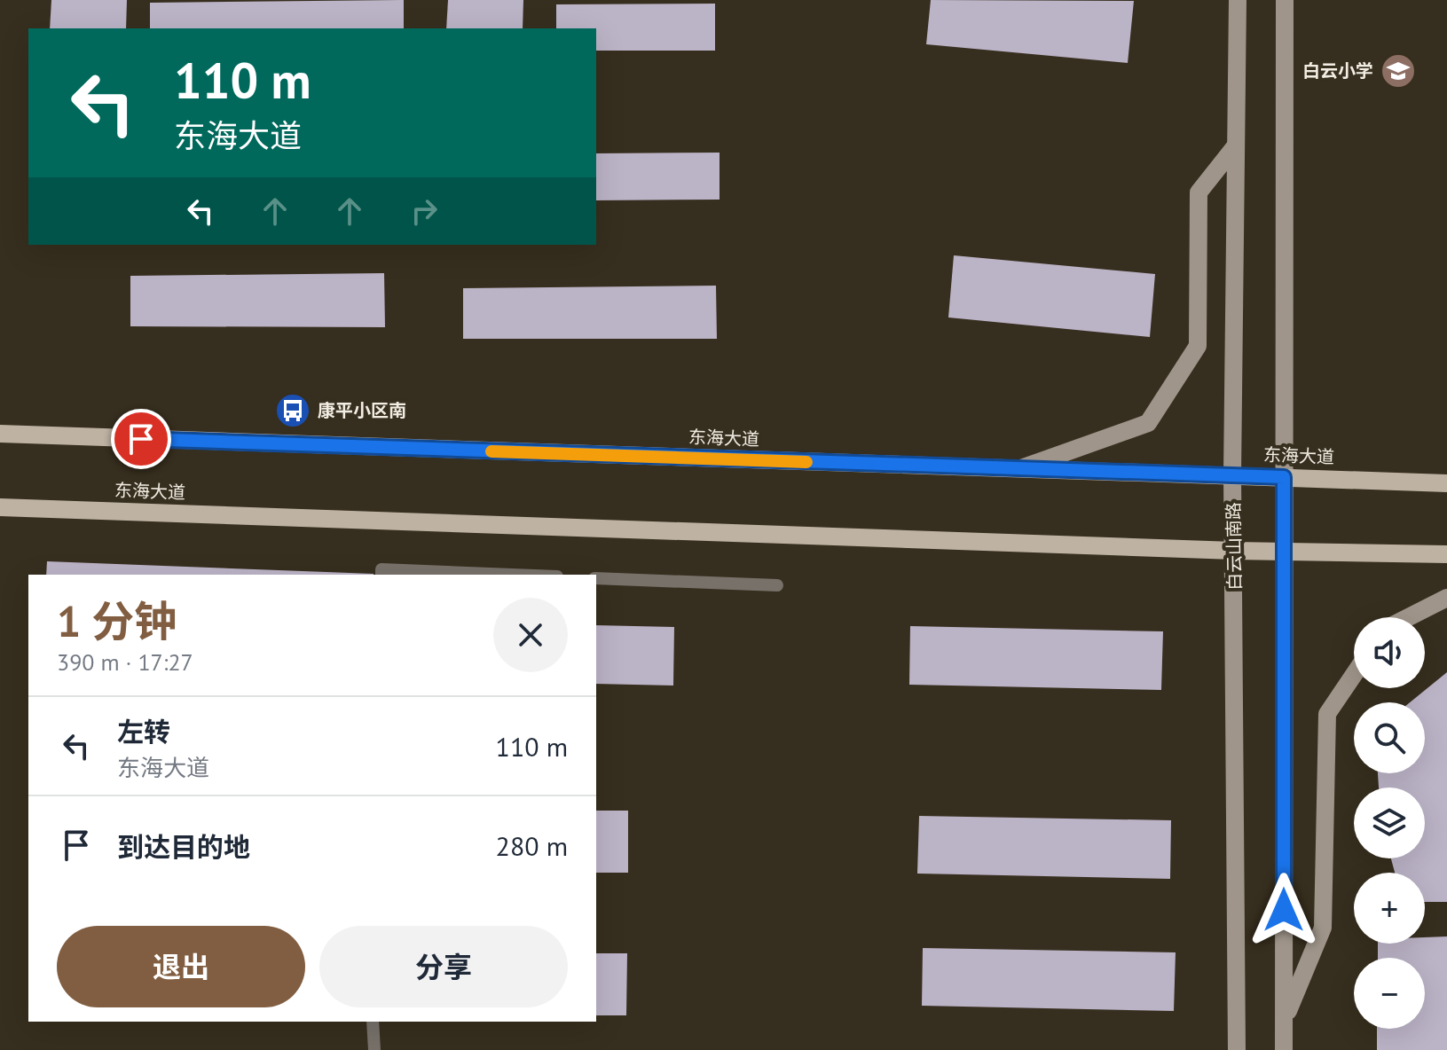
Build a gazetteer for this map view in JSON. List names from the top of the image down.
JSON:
{
  "streets": {
    "main road": ["东海大道", "白云山南路"]
  },
  "crossings": [
    ["东海大道", "白云山南路"]
  ],
  "places": {
    "school or university": ["白云小学"],
    "bus stop": ["康平小区南"]
  },
  "page": {
    "turn": ["110 m", "东海大道"],
    "heading": ["1 分钟", "390 m · 17:27"],
    "map_buttons": ["+", "−"],
    "list": [
      {
        "name": "左转",
        "note": "东海大道",
        "value": "110 m"
      },
      {
        "name": "到达目的地",
        "value": "280 m"
      }
    ],
    "buttons": ["退出", "分享"]
  }
}
